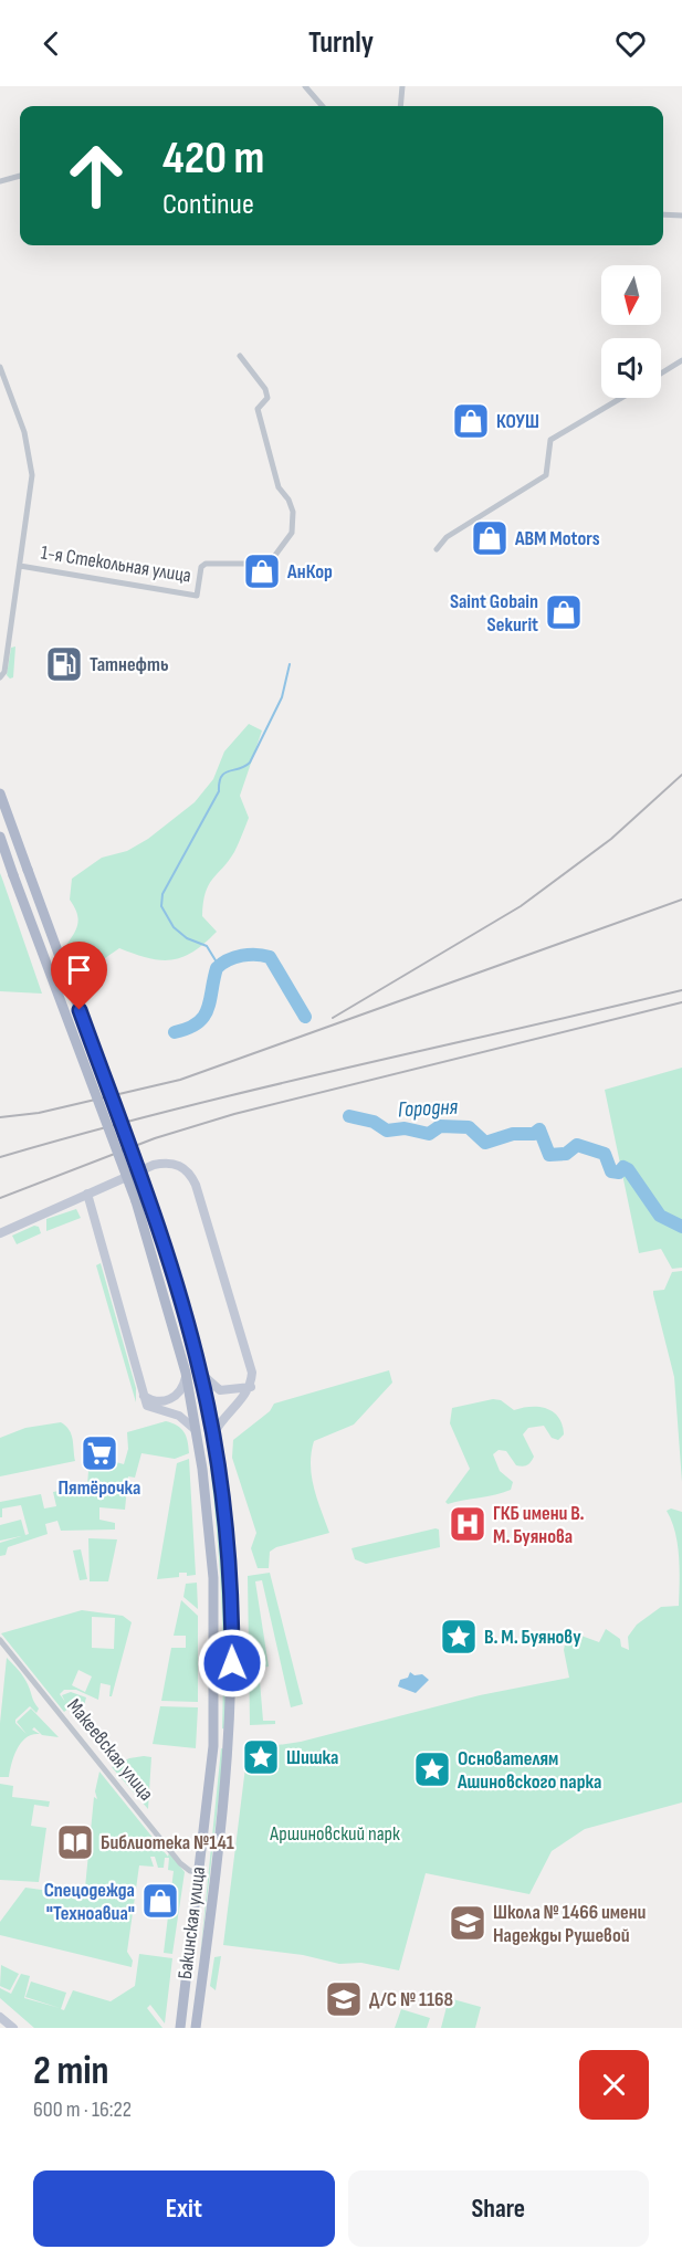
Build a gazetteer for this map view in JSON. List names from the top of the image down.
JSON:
{
  "streets": {
    "main road": ["Бакинская улица"],
    "street": ["1-я Стекольная улица", "Макеевская улица"]
  },
  "crossings": [
    ["Макеевская улица", "Бакинская улица"]
  ],
  "water": ["Городня"],
  "parks": ["Аршиновский парк"],
  "places": {
    "shop": [
      "КОУШ",
      "ABM Motors",
      "АнКор",
      "Saint Gobain Sekurit",
      "Спецодежда \"Техноавиа\""
    ],
    "fuel station": ["Татнефть"],
    "supermarket": ["Пятёрочка"],
    "hospital": ["ГКБ имени В. М. Буянова"],
    "place": ["В. М. Буянову", "Шишка", "Основателям Ашиновского парка"],
    "library": ["Библиотека №141"],
    "school or university": ["Школа № 1466 имени Надежды Рушевой", "Д/C № 1168"]
  },
  "north": "bottom",
  "page": {
    "header": "Turnly",
    "turn": ["420 m", "Continue"],
    "heading": ["2 min", "600 m · 16:22"],
    "buttons": ["Exit", "Share"]
  }
}
